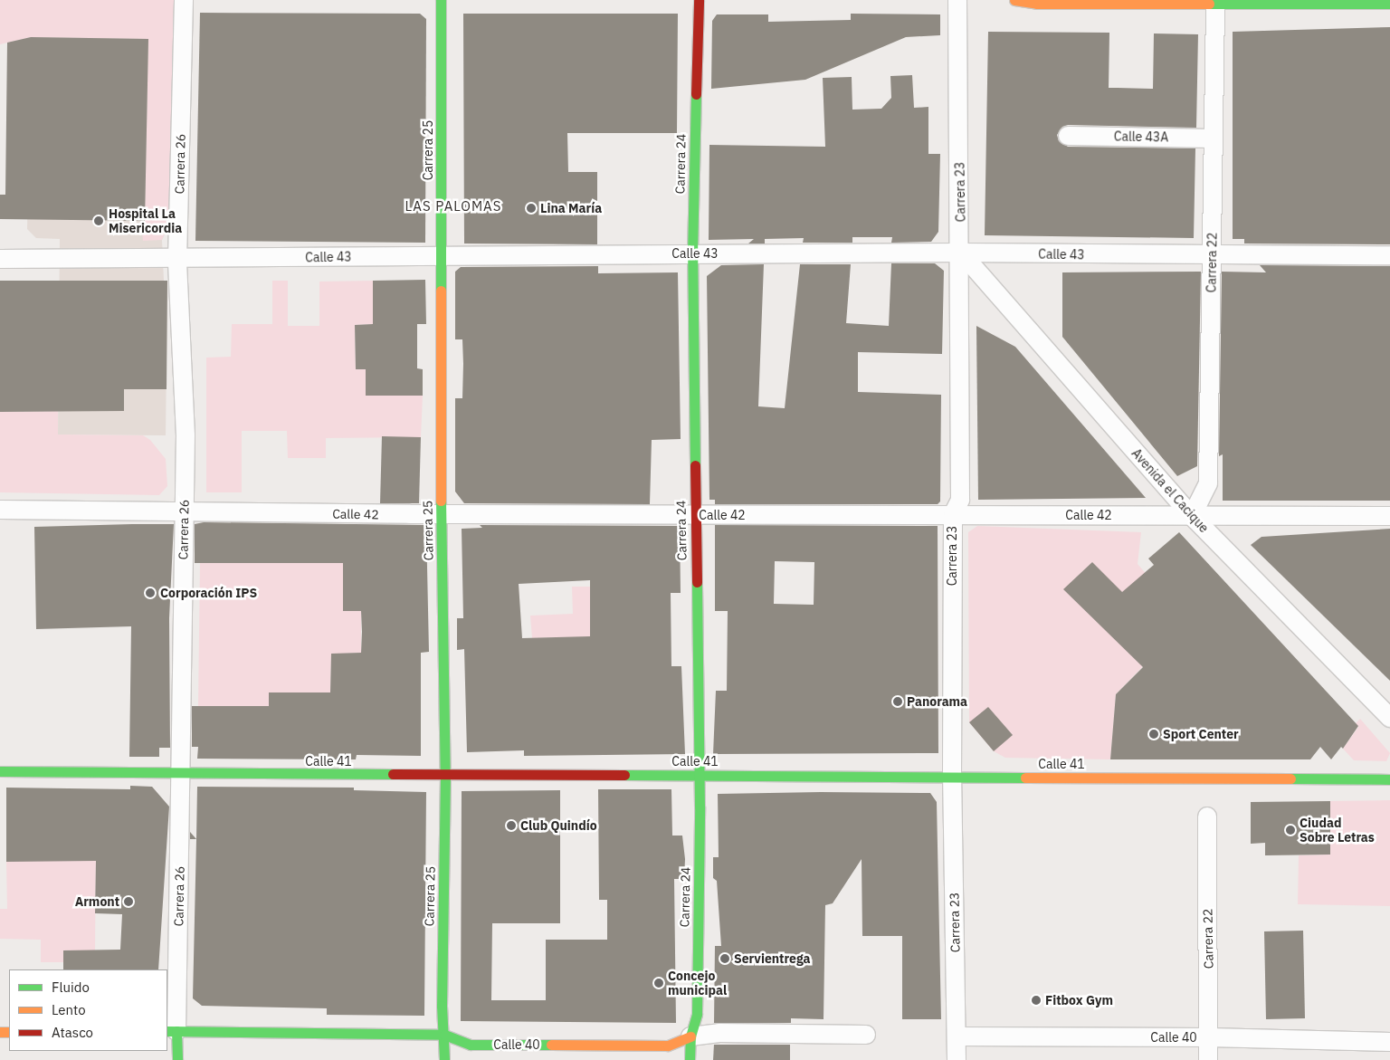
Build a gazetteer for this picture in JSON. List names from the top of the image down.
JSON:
{
  "streets": {
    "main road": [
      "Carrera 25",
      "Carrera 26",
      "Carrera 24",
      "Calle 41",
      "Calle 40"
    ],
    "street": [
      "Calle 43A",
      "Carrera 23",
      "Calle 43",
      "Carrera 22",
      "Avenida el Cacique",
      "Calle 42"
    ]
  },
  "crossings": [
    ["Calle 43A", "Carrera 22"],
    ["Carrera 25", "Calle 43"],
    ["Carrera 25", "Calle 42"],
    ["Carrera 25", "Calle 41"],
    ["Carrera 25", "Calle 40"],
    ["Carrera 26", "Calle 43"],
    ["Carrera 26", "Calle 42"],
    ["Carrera 26", "Calle 41"],
    ["Carrera 26", "Calle 40"],
    ["Carrera 24", "Calle 43"],
    ["Carrera 24", "Calle 42"],
    ["Carrera 24", "Calle 41"],
    ["Carrera 24", "Calle 40"],
    ["Carrera 23", "Calle 43"],
    ["Carrera 23", "Avenida el Cacique"],
    ["Carrera 23", "Calle 42"],
    ["Carrera 23", "Calle 41"],
    ["Carrera 23", "Calle 40"],
    ["Calle 43", "Carrera 22"],
    ["Calle 43", "Avenida el Cacique"],
    ["Carrera 22", "Avenida el Cacique"],
    ["Carrera 22", "Calle 42"],
    ["Carrera 22", "Calle 40"],
    ["Avenida el Cacique", "Calle 42"]
  ],
  "districts": ["LAS PALOMAS"],
  "places": [
    "Lina María",
    "Hospital La Misericordia",
    "Corporación IPS",
    "Panorama",
    "Sport Center",
    "Club Quindío",
    "Ciudad Sobre Letras",
    "Armont",
    "Servientrega",
    "Concejo municipal",
    "Fitbox Gym"
  ],
  "legend": ["Fluido", "Lento", "Atasco"]
}
